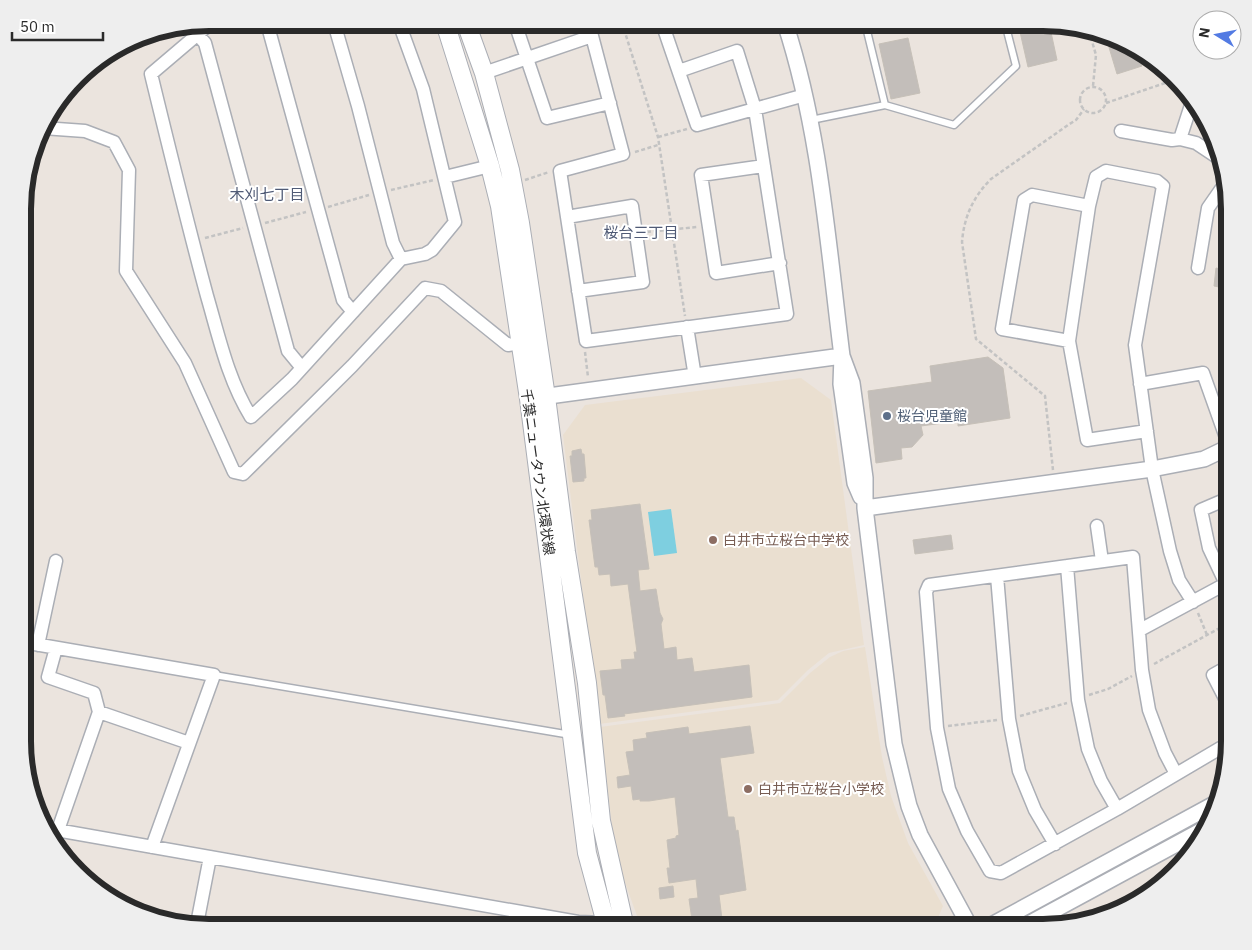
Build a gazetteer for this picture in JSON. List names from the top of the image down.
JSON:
{
  "streets": {
    "main road": ["千葉ニュータウン北環状線"]
  },
  "districts": ["木刈七丁目", "桜台三丁目"],
  "places": ["桜台児童館", "白井市立桜台中学校", "白井市立桜台小学校"],
  "scale_bar": "50 m",
  "north": "left"
}
